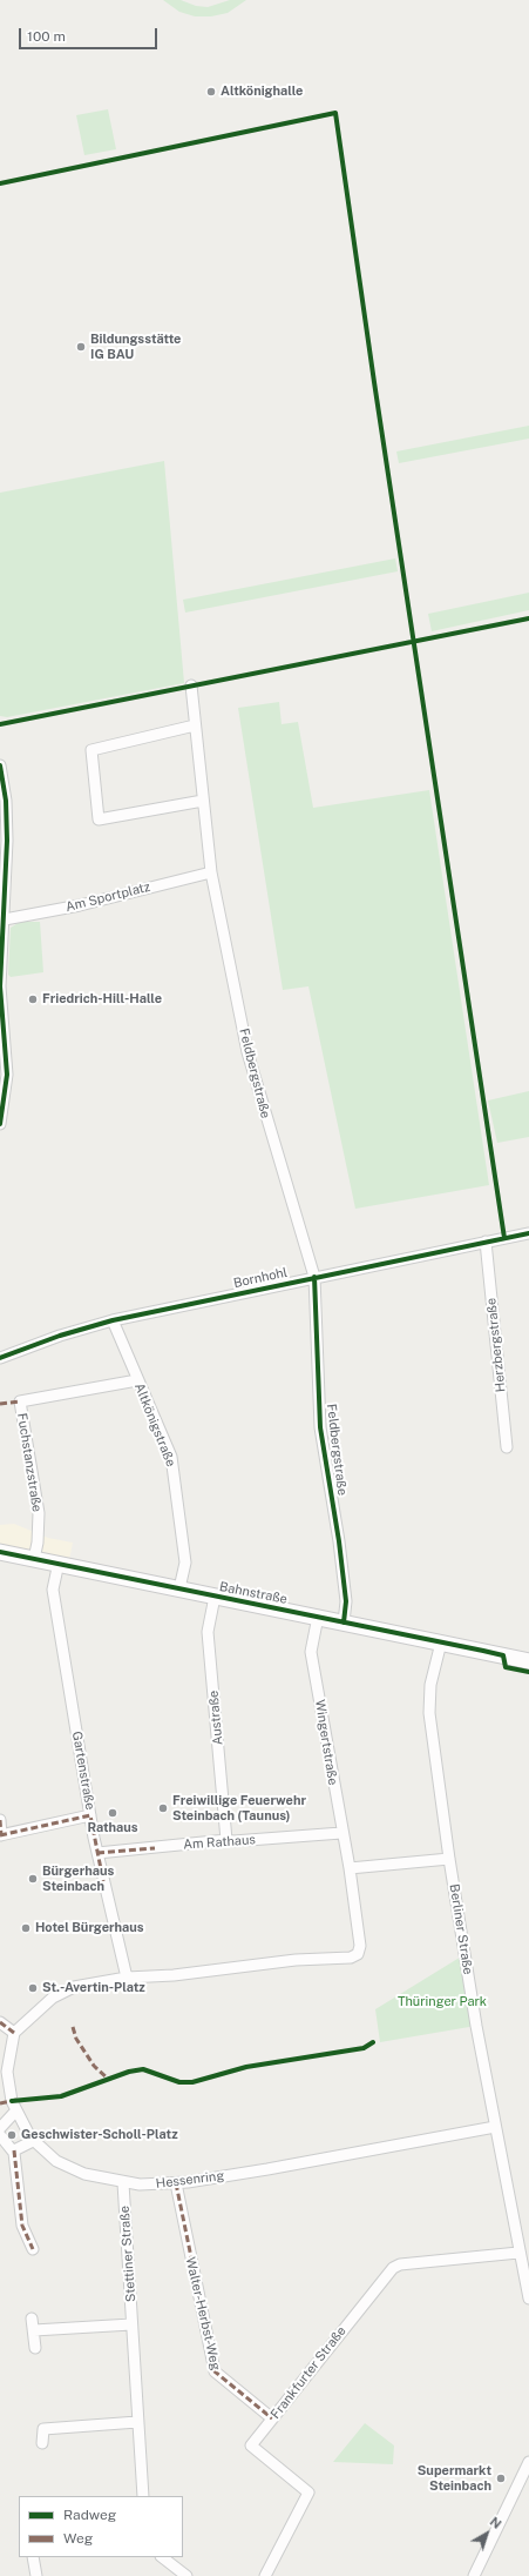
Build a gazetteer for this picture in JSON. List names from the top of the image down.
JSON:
{
  "streets": {
    "main road": ["Bahnstraße"],
    "street": [
      "Am Sportplatz",
      "Feldbergstraße",
      "Bornhohl",
      "Herzbergstraße",
      "Altkönigstraße",
      "Fuchstanzstraße",
      "Austraße",
      "Wingertstraße",
      "Gartenstraße",
      "Am Rathaus",
      "Berliner Straße",
      "Hessenring",
      "Stettiner Straße",
      "Walter-Herbst-Weg",
      "Frankfurter Straße"
    ]
  },
  "crossings": [
    ["Am Sportplatz", "Feldbergstraße"],
    ["Feldbergstraße", "Bornhohl"],
    ["Feldbergstraße", "Bahnstraße"],
    ["Bornhohl", "Herzbergstraße"],
    ["Bornhohl", "Altkönigstraße"],
    ["Altkönigstraße", "Fuchstanzstraße"],
    ["Altkönigstraße", "Bahnstraße"],
    ["Fuchstanzstraße", "Bahnstraße"],
    ["Bahnstraße", "Austraße"],
    ["Bahnstraße", "Wingertstraße"],
    ["Bahnstraße", "Gartenstraße"],
    ["Bahnstraße", "Berliner Straße"],
    ["Austraße", "Am Rathaus"],
    ["Wingertstraße", "Gartenstraße"],
    ["Wingertstraße", "Am Rathaus"],
    ["Gartenstraße", "Am Rathaus"],
    ["Berliner Straße", "Hessenring"],
    ["Berliner Straße", "Frankfurter Straße"],
    ["Hessenring", "Stettiner Straße"],
    ["Hessenring", "Walter-Herbst-Weg"],
    ["Walter-Herbst-Weg", "Frankfurter Straße"]
  ],
  "parks": ["Thüringer Park"],
  "places": [
    "Altkönighalle",
    "Bildungsstätte IG BAU",
    "Friedrich-Hill-Halle",
    "Freiwillige Feuerwehr Steinbach (Taunus)",
    "Rathaus",
    "Bürgerhaus Steinbach",
    "Hotel Bürgerhaus",
    "St.-Avertin-Platz",
    "Geschwister-Scholl-Platz",
    "Supermarkt Steinbach"
  ],
  "legend": ["Radweg", "Weg"],
  "scale_bar": "100 m",
  "north": "top right"
}
